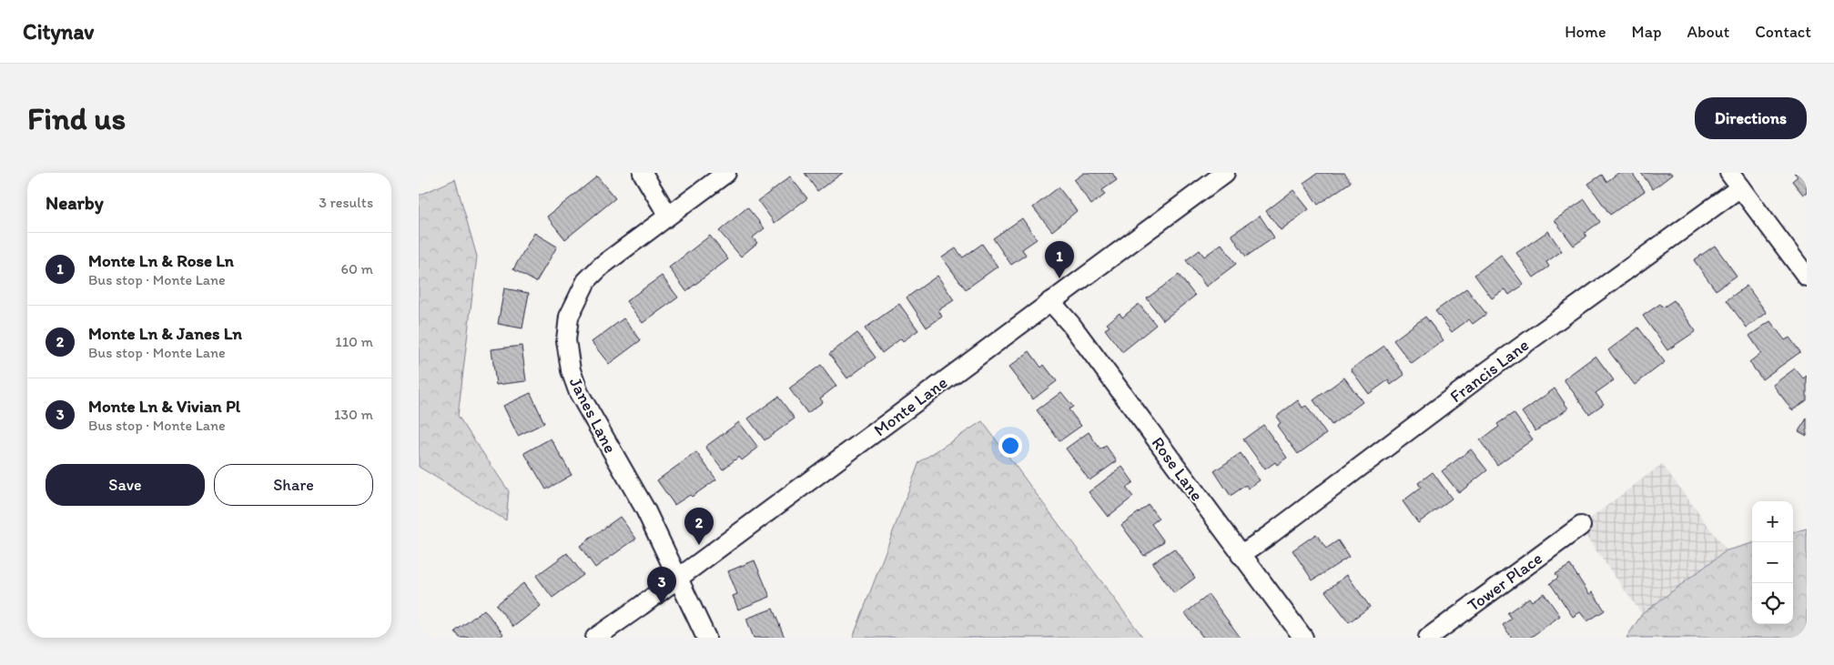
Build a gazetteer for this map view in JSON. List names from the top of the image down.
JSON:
{
  "streets": {
    "street": [
      "Francis Lane",
      "Monte Lane",
      "Janes Lane",
      "Rose Lane",
      "Tower Place"
    ]
  },
  "crossings": [
    ["Francis Lane", "Rose Lane"],
    ["Monte Lane", "Janes Lane"],
    ["Monte Lane", "Rose Lane"]
  ],
  "page": {
    "header": "Citynav",
    "nav": [
      "Home",
      "Map",
      "About",
      "Contact"
    ],
    "buttons": [
      "Directions",
      ["Save", "Share"]
    ],
    "title": "Find us",
    "heading": ["Nearby", "3 results"],
    "list": [
      {
        "mark": "1",
        "name": "Monte Ln & Rose Ln",
        "note": "Bus stop · Monte Lane",
        "value": "60 m"
      },
      {
        "mark": "2",
        "name": "Monte Ln & Janes Ln",
        "note": "Bus stop · Monte Lane",
        "value": "110 m"
      },
      {
        "mark": "3",
        "name": "Monte Ln & Vivian Pl",
        "note": "Bus stop · Monte Lane",
        "value": "130 m"
      }
    ],
    "pins": ["1", "2", "3"],
    "map_buttons": ["+", "−"]
  }
}
